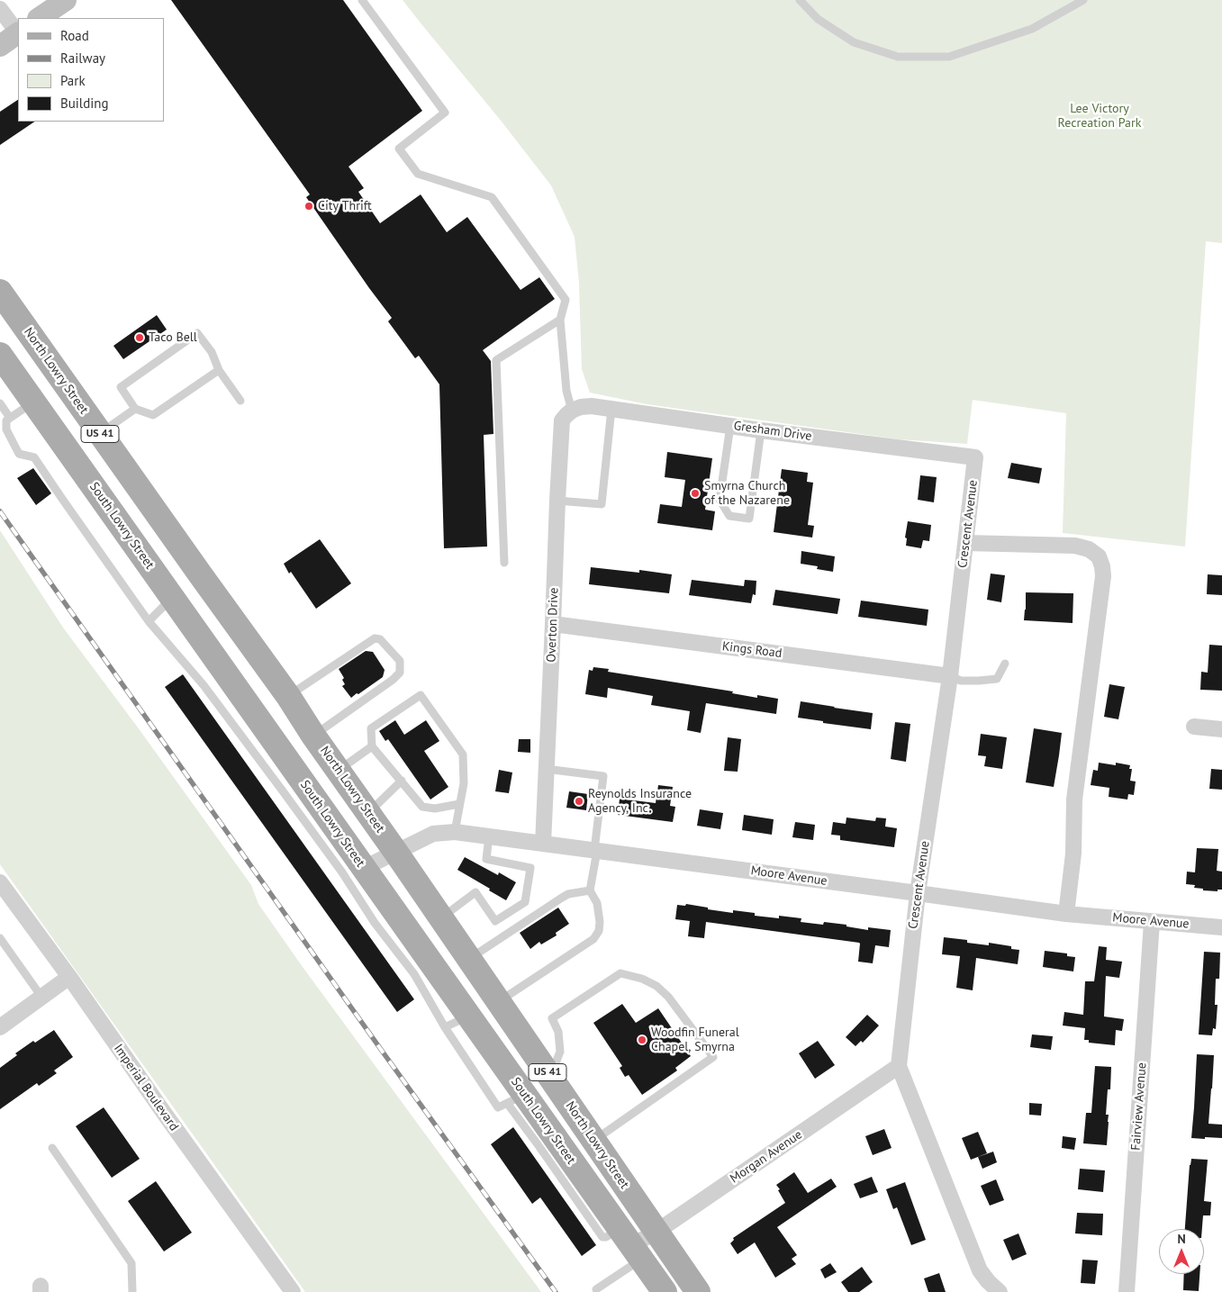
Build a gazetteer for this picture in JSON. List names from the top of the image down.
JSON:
{
  "streets": {
    "main road": ["North Lowry Street", "US 41", "South Lowry Street"],
    "street": [
      "Gresham Drive",
      "Crescent Avenue",
      "Overton Drive",
      "Kings Road",
      "Moore Avenue",
      "Imperial Boulevard",
      "Fairview Avenue",
      "Morgan Avenue"
    ]
  },
  "crossings": [
    ["North Lowry Street", "Moore Avenue"],
    ["North Lowry Street", "Morgan Avenue"],
    ["Gresham Drive", "Crescent Avenue"],
    ["Gresham Drive", "Overton Drive"],
    ["Crescent Avenue", "Kings Road"],
    ["Crescent Avenue", "Moore Avenue"],
    ["Crescent Avenue", "Morgan Avenue"],
    ["South Lowry Street", "Moore Avenue"],
    ["South Lowry Street", "Morgan Avenue"],
    ["Overton Drive", "Kings Road"],
    ["Overton Drive", "Moore Avenue"],
    ["Moore Avenue", "Fairview Avenue"]
  ],
  "parks": ["Lee Victory Recreation Park"],
  "places": [
    "City Thrift",
    "Taco Bell",
    "Smyrna Church of the Nazarene",
    "Reynolds Insurance Agency, Inc.",
    "Woodfin Funeral Chapel, Smyrna"
  ],
  "legend": [
    "Road",
    "Railway",
    "Park",
    "Building"
  ],
  "north": "top"
}
